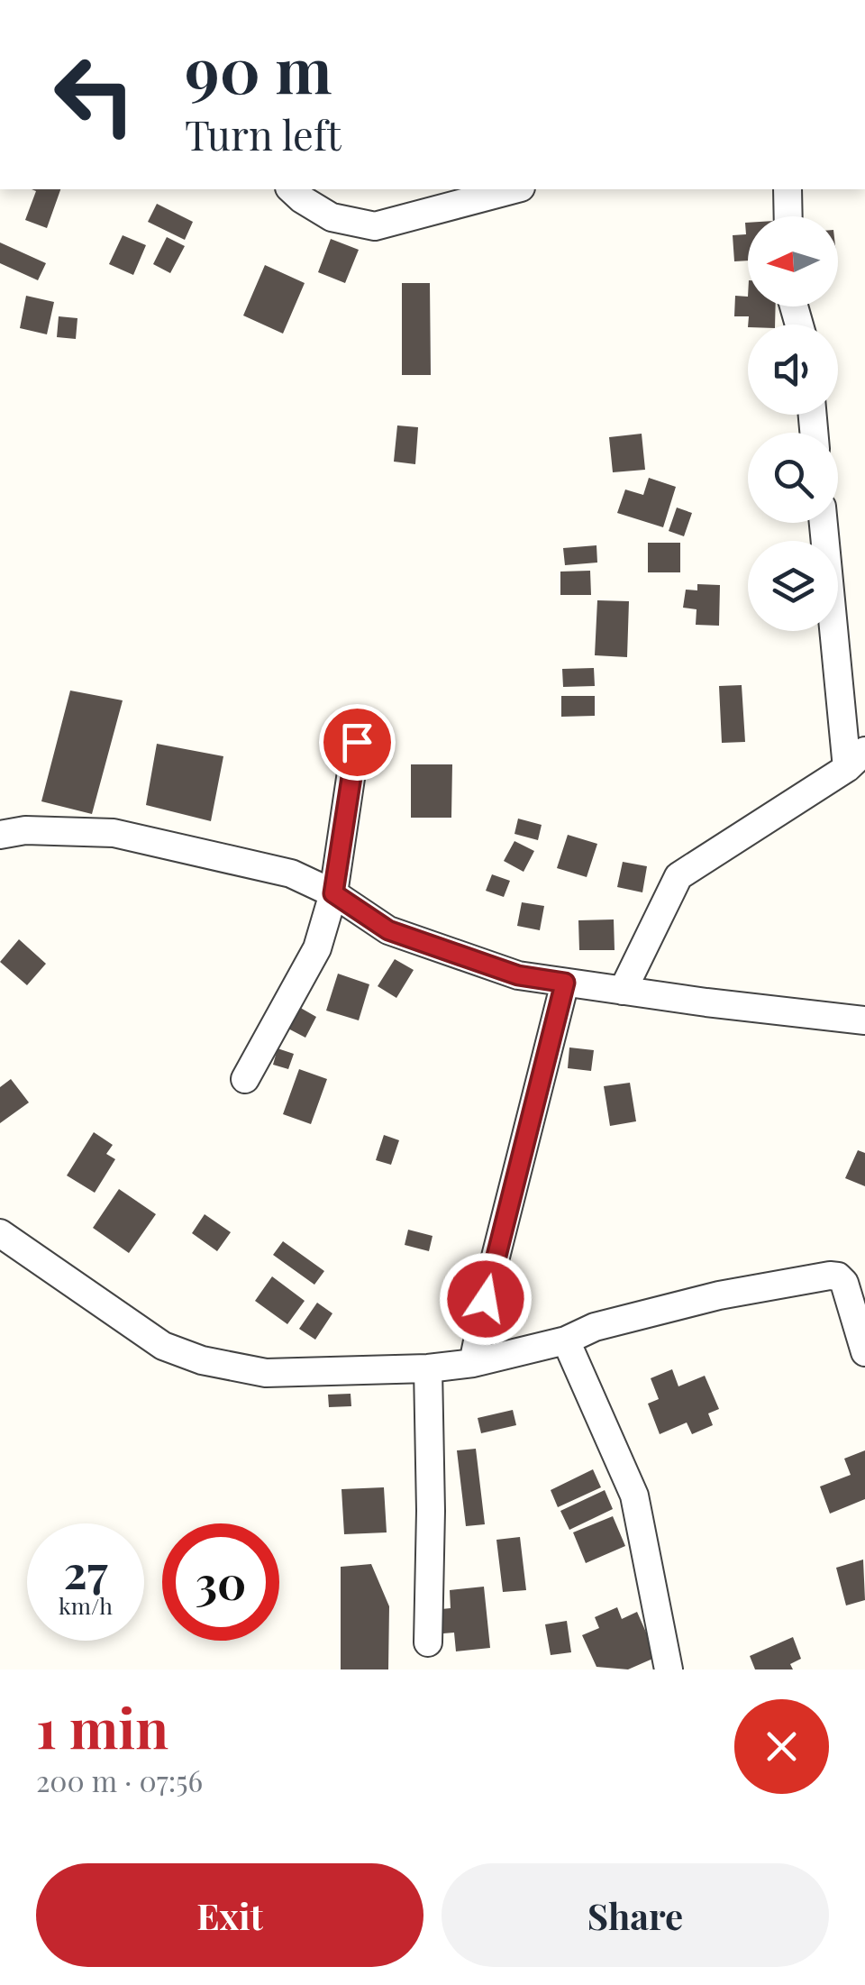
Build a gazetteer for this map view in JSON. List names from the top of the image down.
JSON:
{
  "north": "left",
  "page": {
    "turn": ["90 m", "Turn left"],
    "speed": "27 km/h",
    "limit": "30",
    "heading": ["1 min", "200 m · 07:56"],
    "buttons": ["Exit", "Share"]
  }
}
